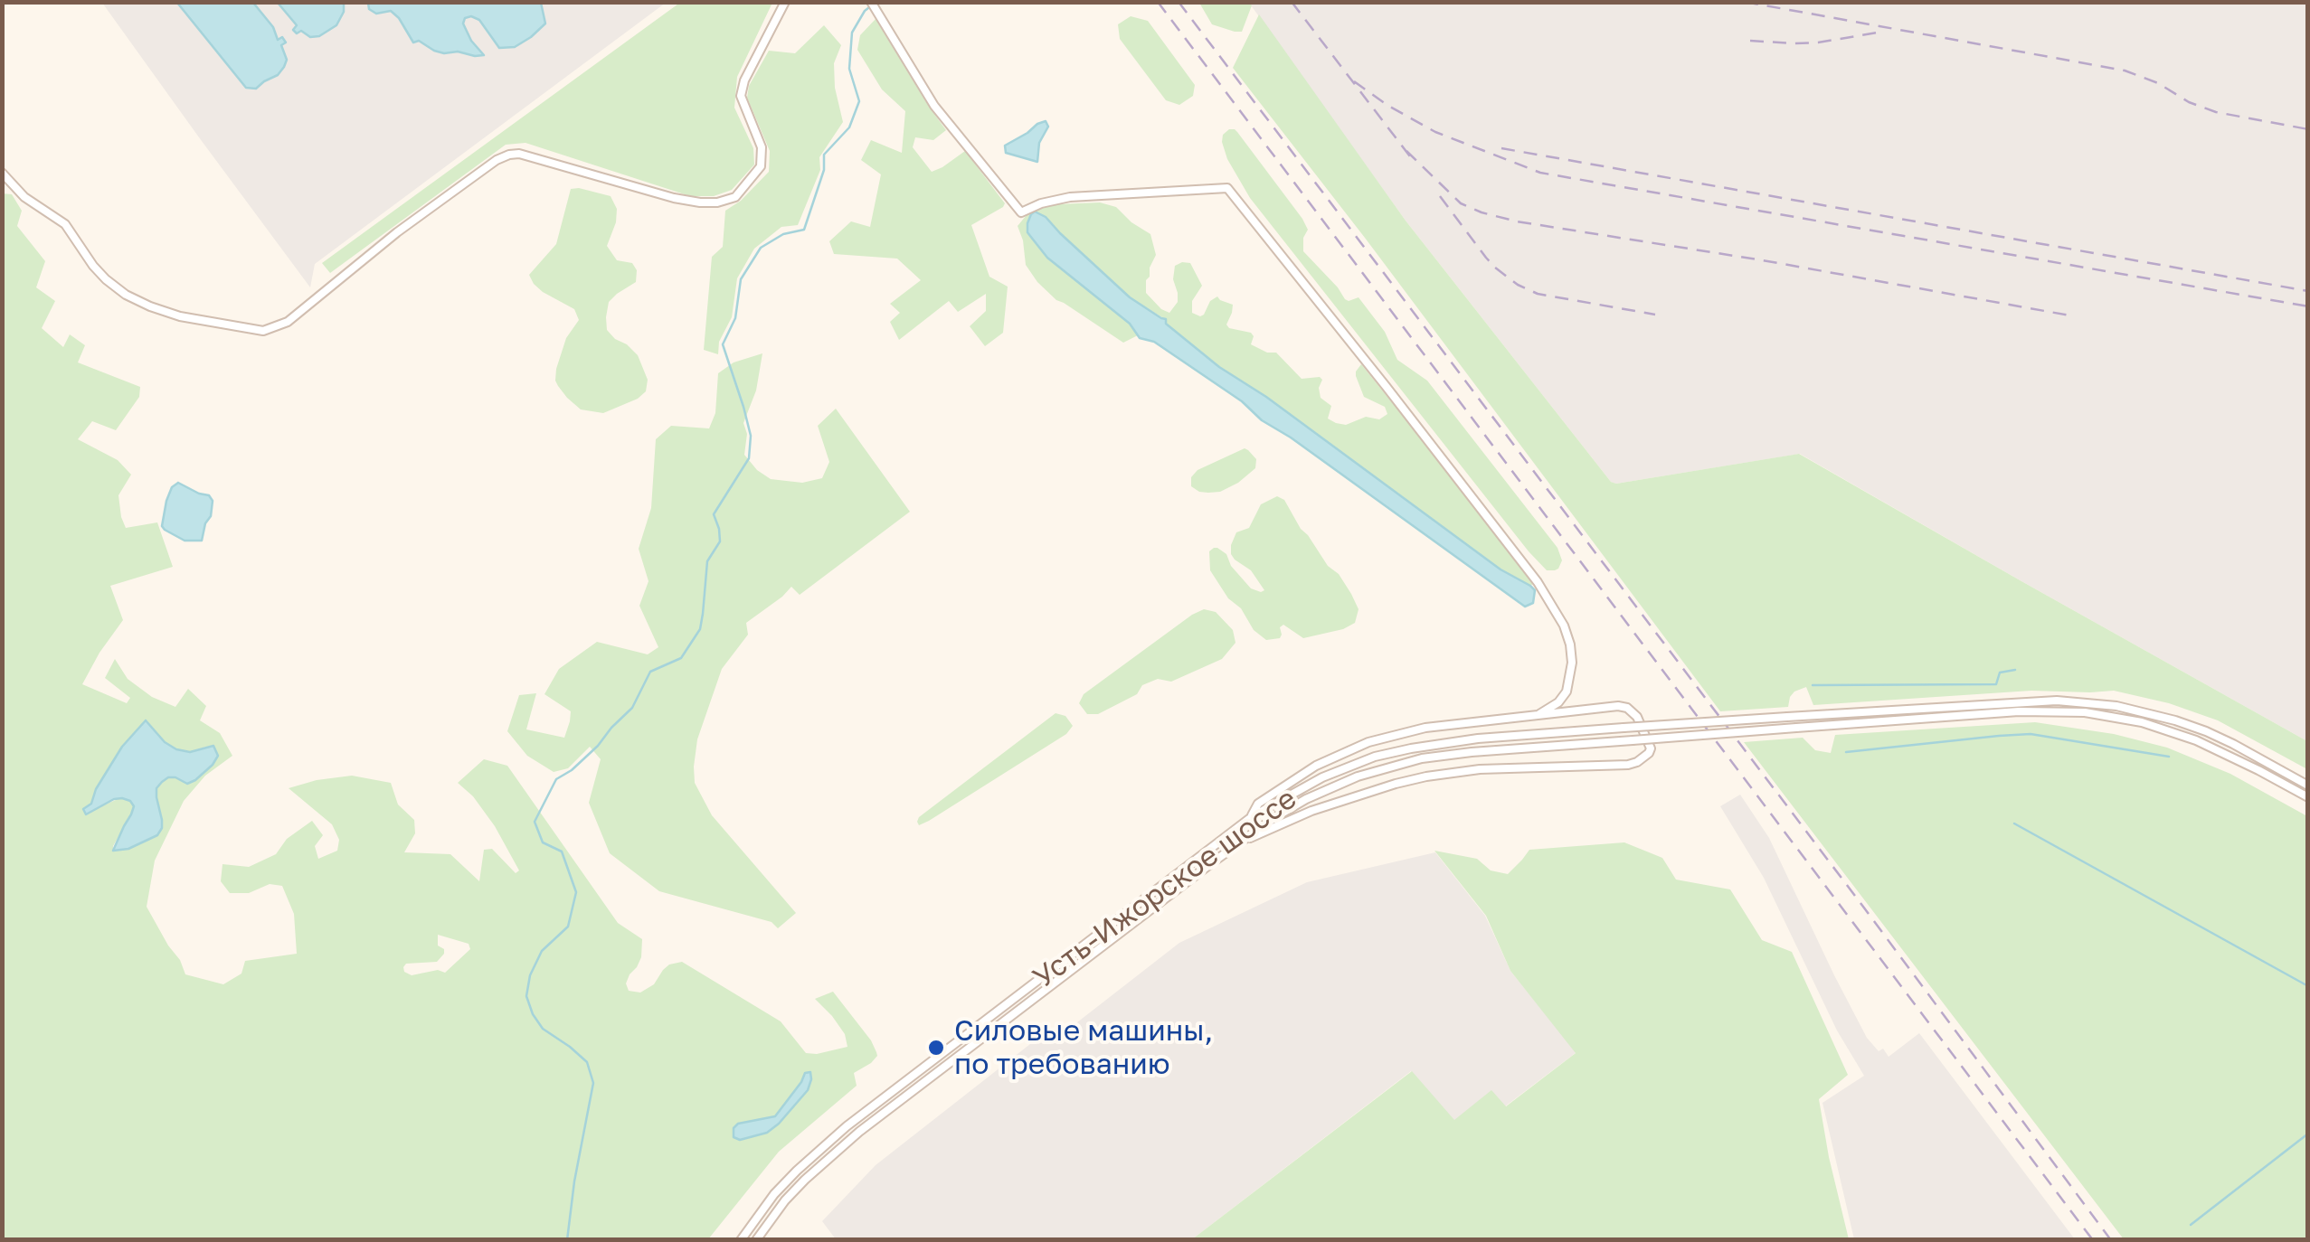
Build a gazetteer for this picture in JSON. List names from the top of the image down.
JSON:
{
  "streets": {
    "street": ["Усть-Ижорское шоссе"]
  },
  "places": ["Силовые машины, по требованию"]
}
